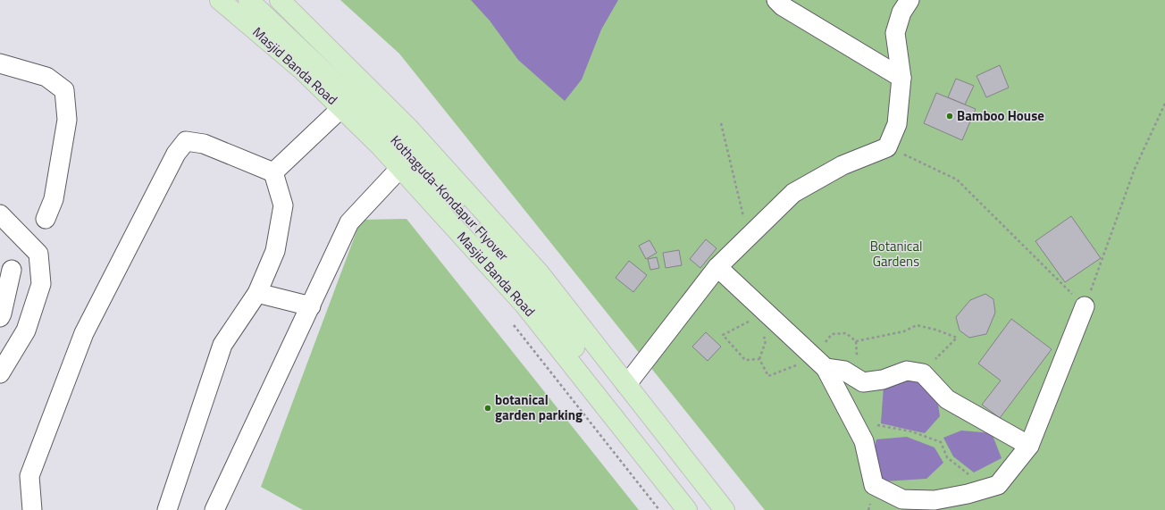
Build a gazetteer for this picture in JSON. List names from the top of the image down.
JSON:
{
  "streets": {
    "main road": ["Masjid Banda Road", "Kothaguda-Kondapur Flyover"]
  },
  "crossings": [
    ["Masjid Banda Road", "Kothaguda-Kondapur Flyover"]
  ],
  "parks": ["Botanical Gardens"],
  "places": ["Bamboo House", "botanical garden parking"]
}
